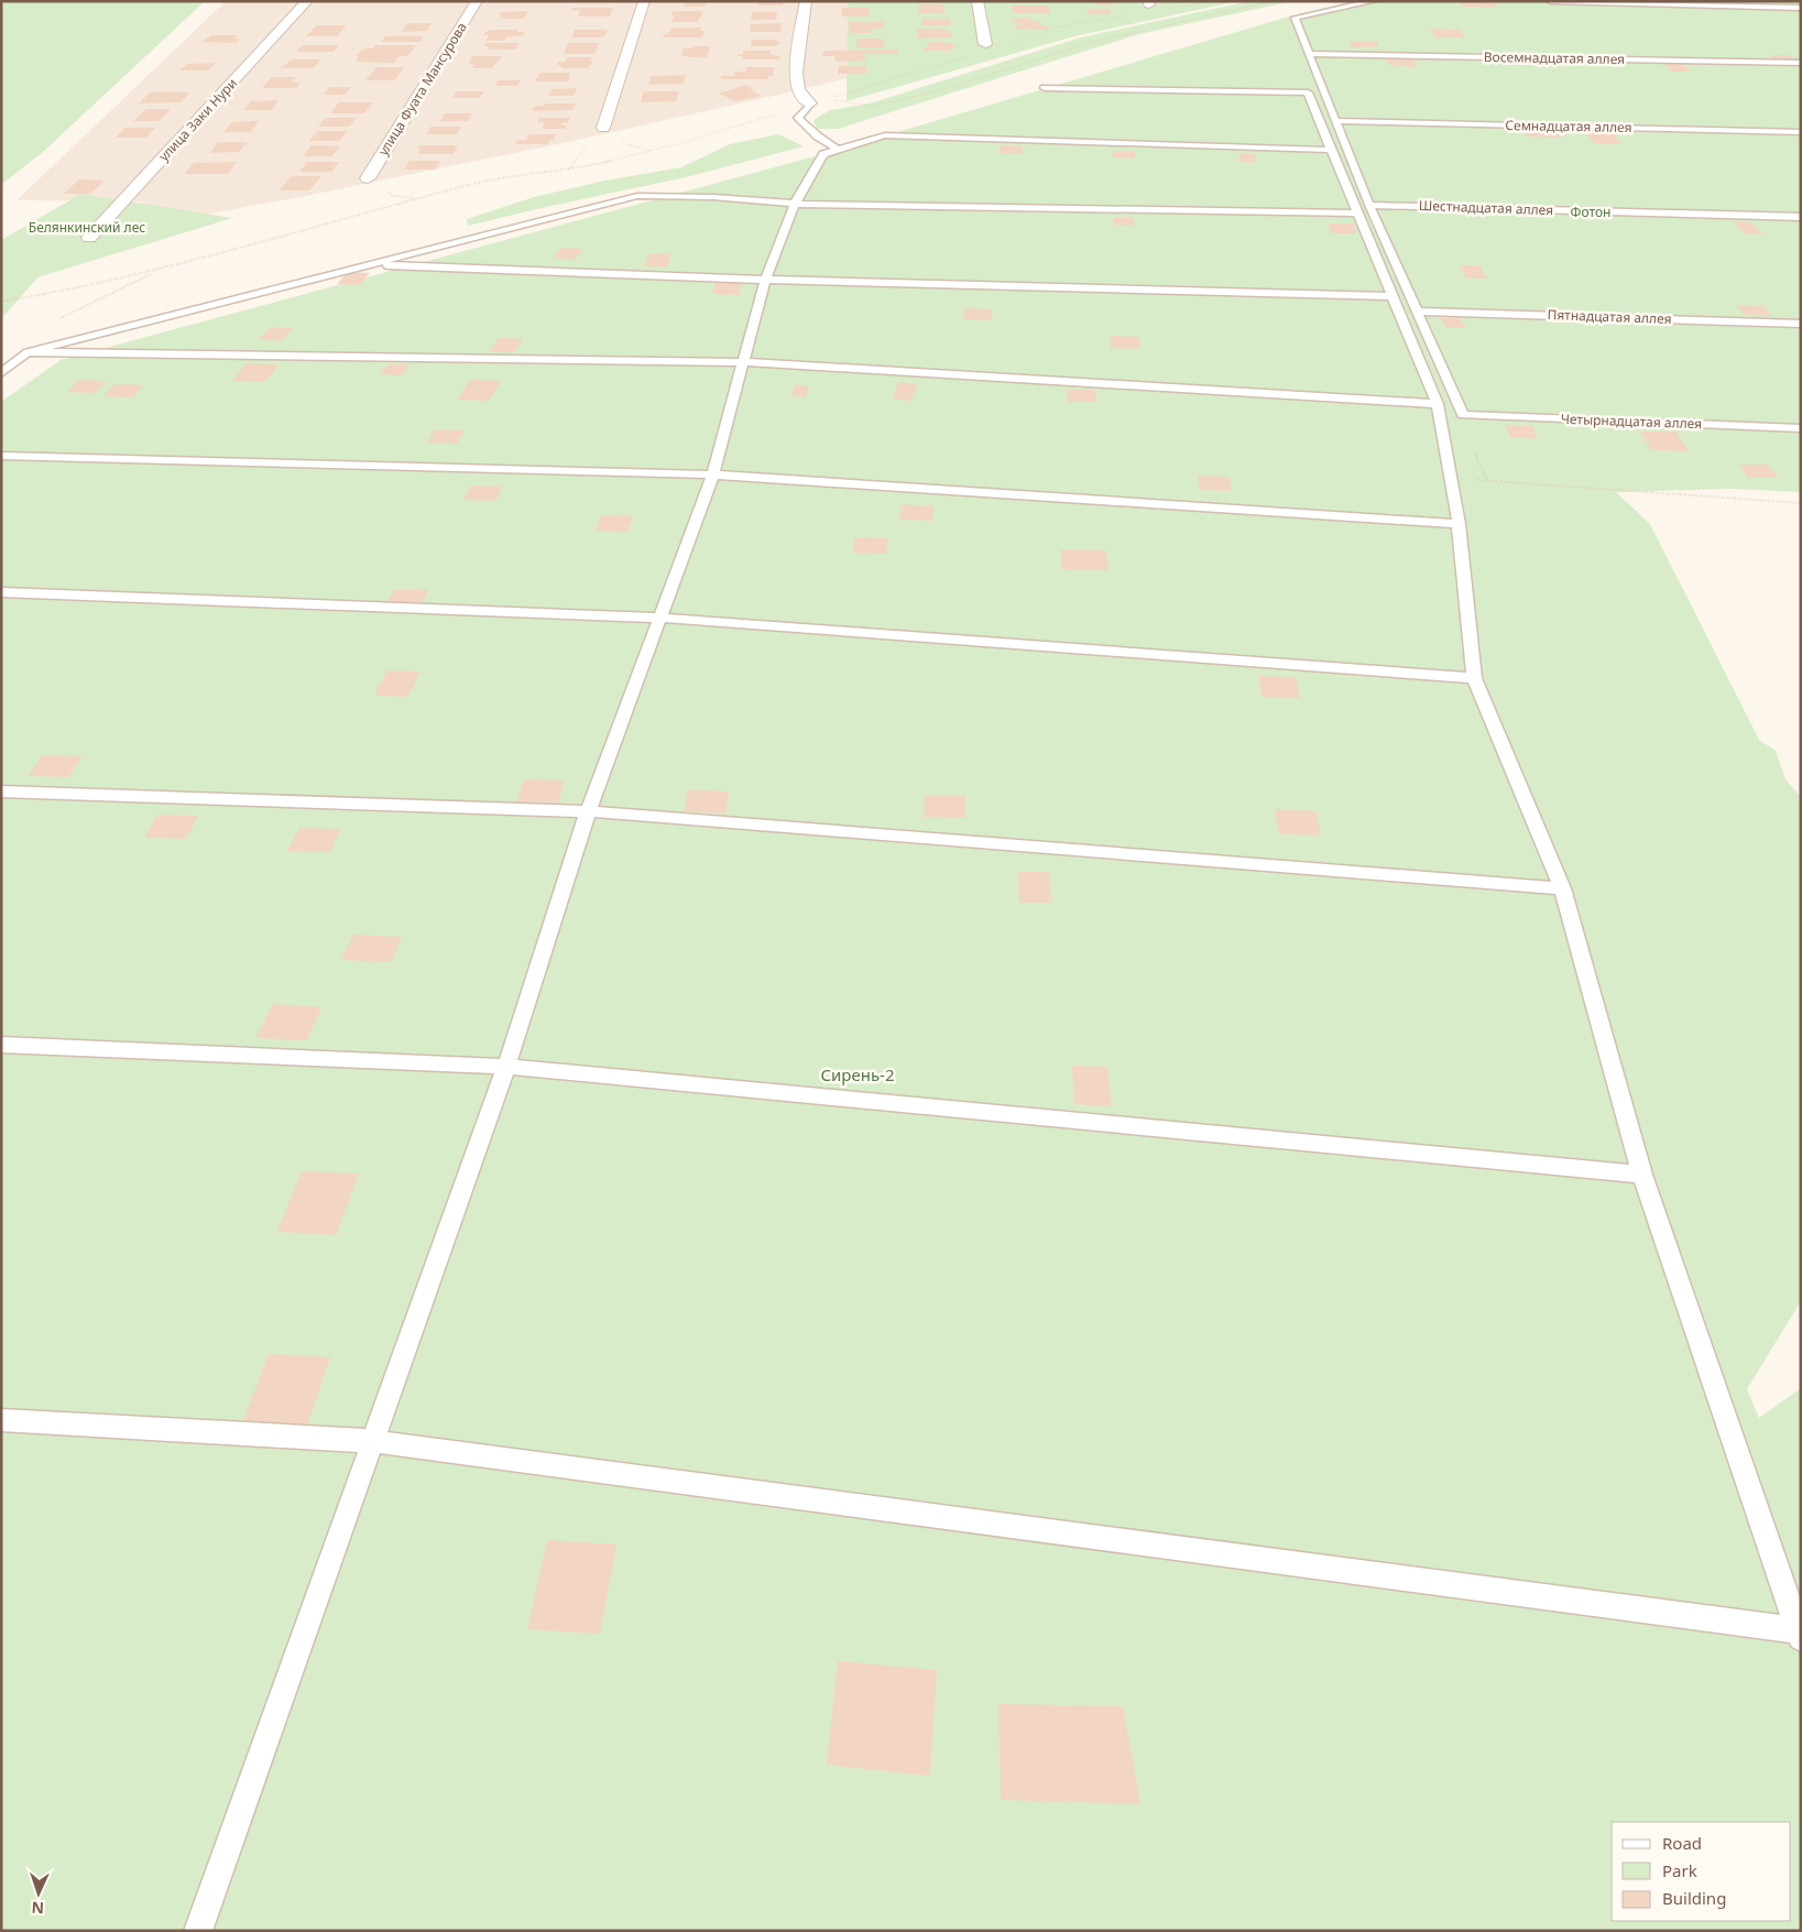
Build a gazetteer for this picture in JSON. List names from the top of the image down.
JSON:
{
  "streets": {
    "street": ["улица Фуата Мансурова", "улица Заки Нури"],
    "lane": [
      "Восемнадцатая аллея",
      "Семнадцатая аллея",
      "Шестнадцатая аллея",
      "Пятнадцатая аллея",
      "Четырнадцатая аллея"
    ]
  },
  "parks": ["Фотон", "Белянкинский лес", "Сирень-2"],
  "legend": ["Road", "Park", "Building"],
  "north": "bottom"
}
